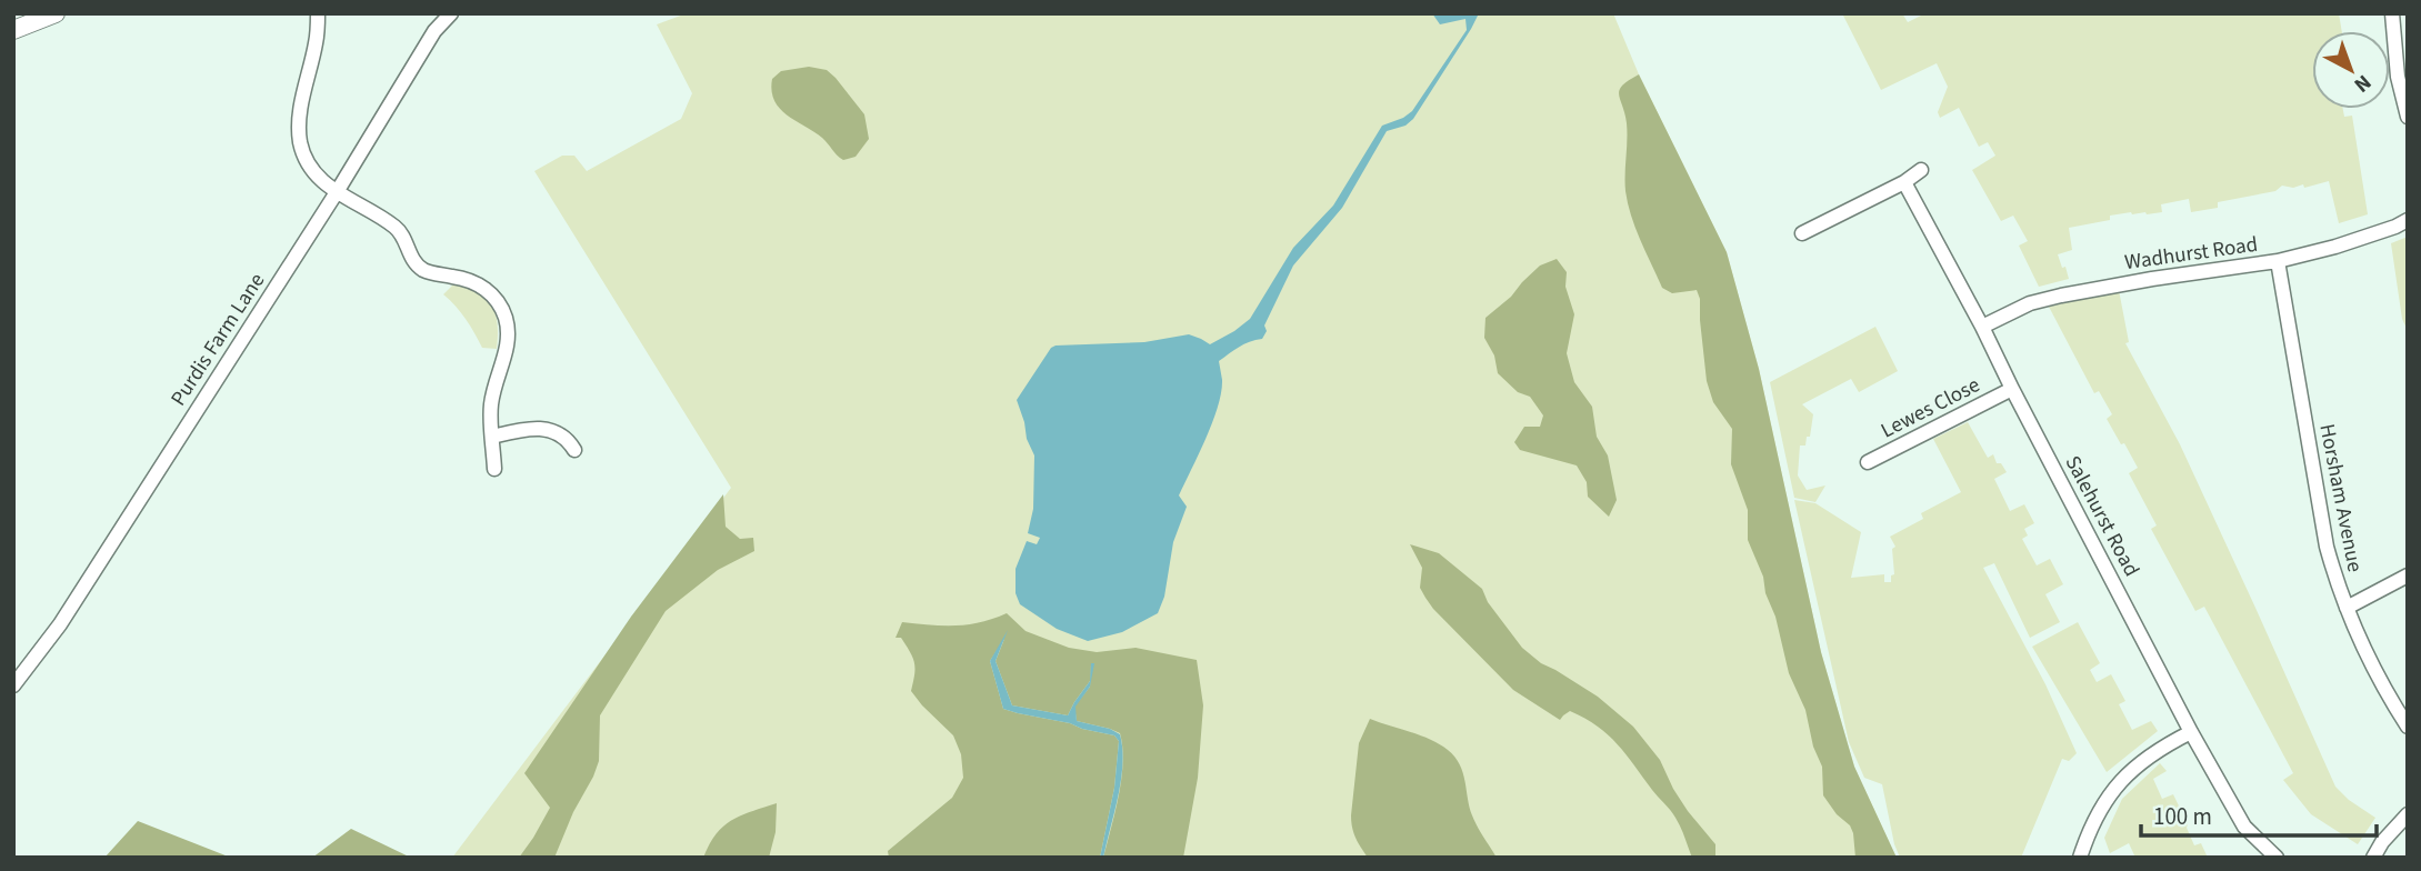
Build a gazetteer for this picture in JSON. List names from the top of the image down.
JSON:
{
  "streets": {
    "street": [
      "Wadhurst Road",
      "Purdis Farm Lane",
      "Lewes Close",
      "Horsham Avenue",
      "Salehurst Road"
    ]
  },
  "crossings": [
    ["Wadhurst Road", "Horsham Avenue"],
    ["Wadhurst Road", "Salehurst Road"],
    ["Lewes Close", "Salehurst Road"]
  ],
  "scale_bar": "100 m",
  "north": "bottom right"
}
